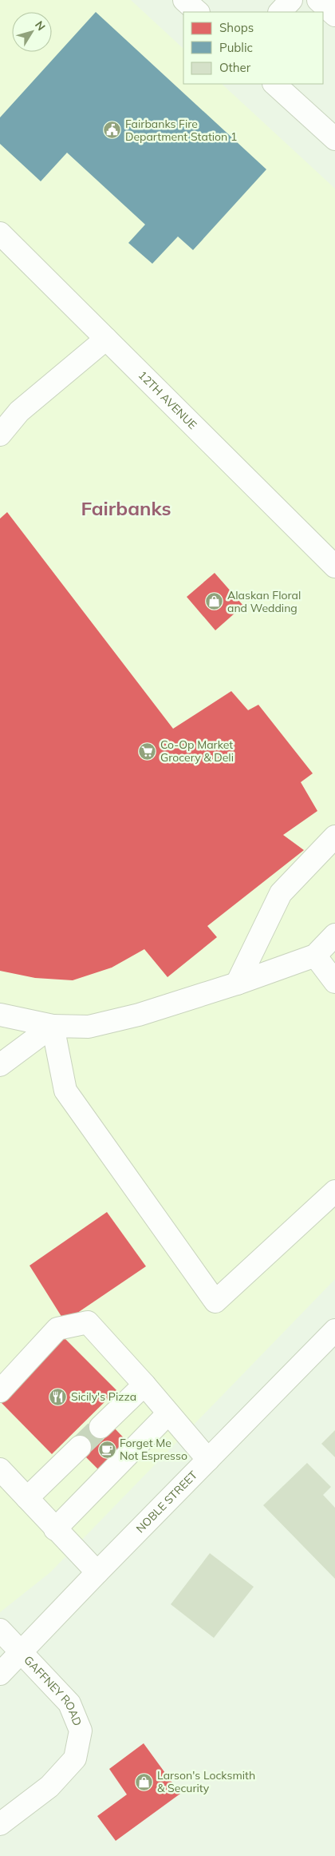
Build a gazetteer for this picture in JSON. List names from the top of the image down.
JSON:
{
  "streets": {
    "street": ["12TH AVENUE", "NOBLE STREET", "GAFFNEY ROAD"]
  },
  "crossings": [
    ["NOBLE STREET", "GAFFNEY ROAD"]
  ],
  "districts": ["Fairbanks"],
  "places": {
    "public building": ["Fairbanks Fire Department Station 1"],
    "shop": ["Alaskan Floral and Wedding", "Larson's Locksmith & Security"],
    "supermarket": ["Co-Op Market Grocery & Deli"],
    "restaurant": ["Sicily's Pizza"],
    "cafe": ["Forget Me Not Espresso"]
  },
  "legend": ["Shops", "Public", "Other"],
  "north": "top right"
}
